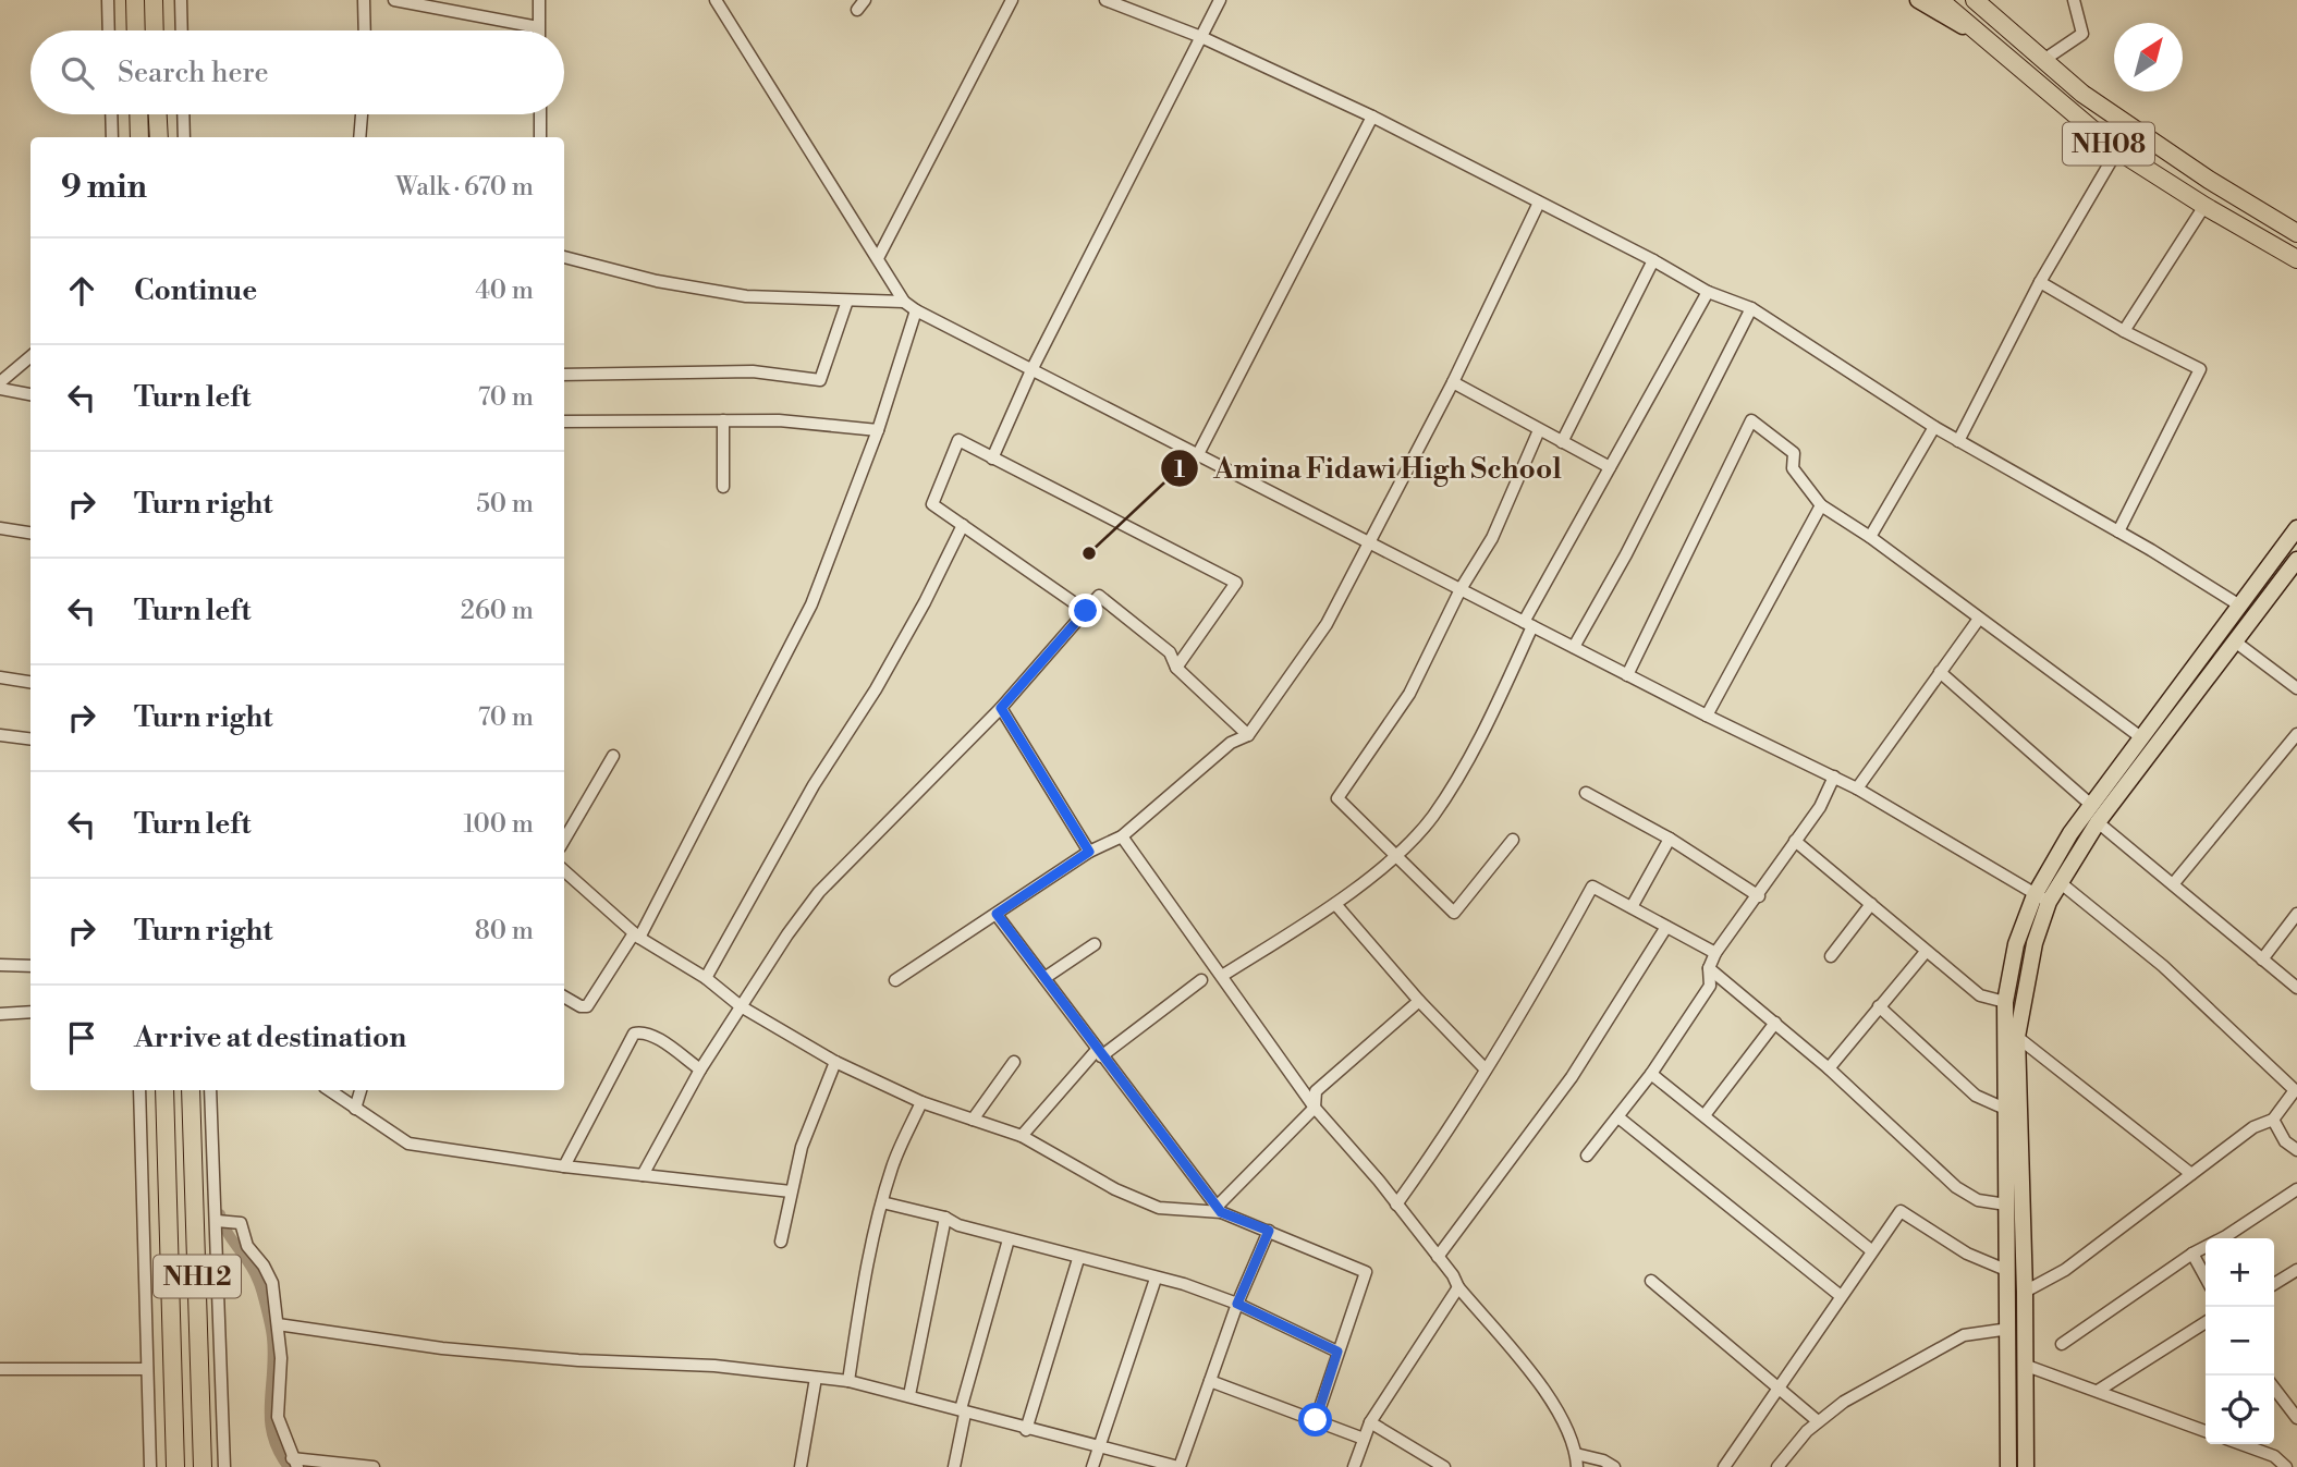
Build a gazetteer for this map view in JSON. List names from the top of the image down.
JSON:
{
  "streets": {
    "highway": ["NH08", "NH12"]
  },
  "places": ["Amina Fidawi High School"],
  "north": "top right",
  "page": {
    "search": "Search here",
    "heading": ["9 min", "Walk · 670 m"],
    "list": [
      ["Continue", "40 m"],
      ["Turn left", "70 m"],
      ["Turn right", "50 m"],
      ["Turn left", "260 m"],
      ["Turn right", "70 m"],
      ["Turn left", "100 m"],
      ["Turn right", "80 m"],
      "Arrive at destination"
    ],
    "map_buttons": ["+", "−"]
  }
}
